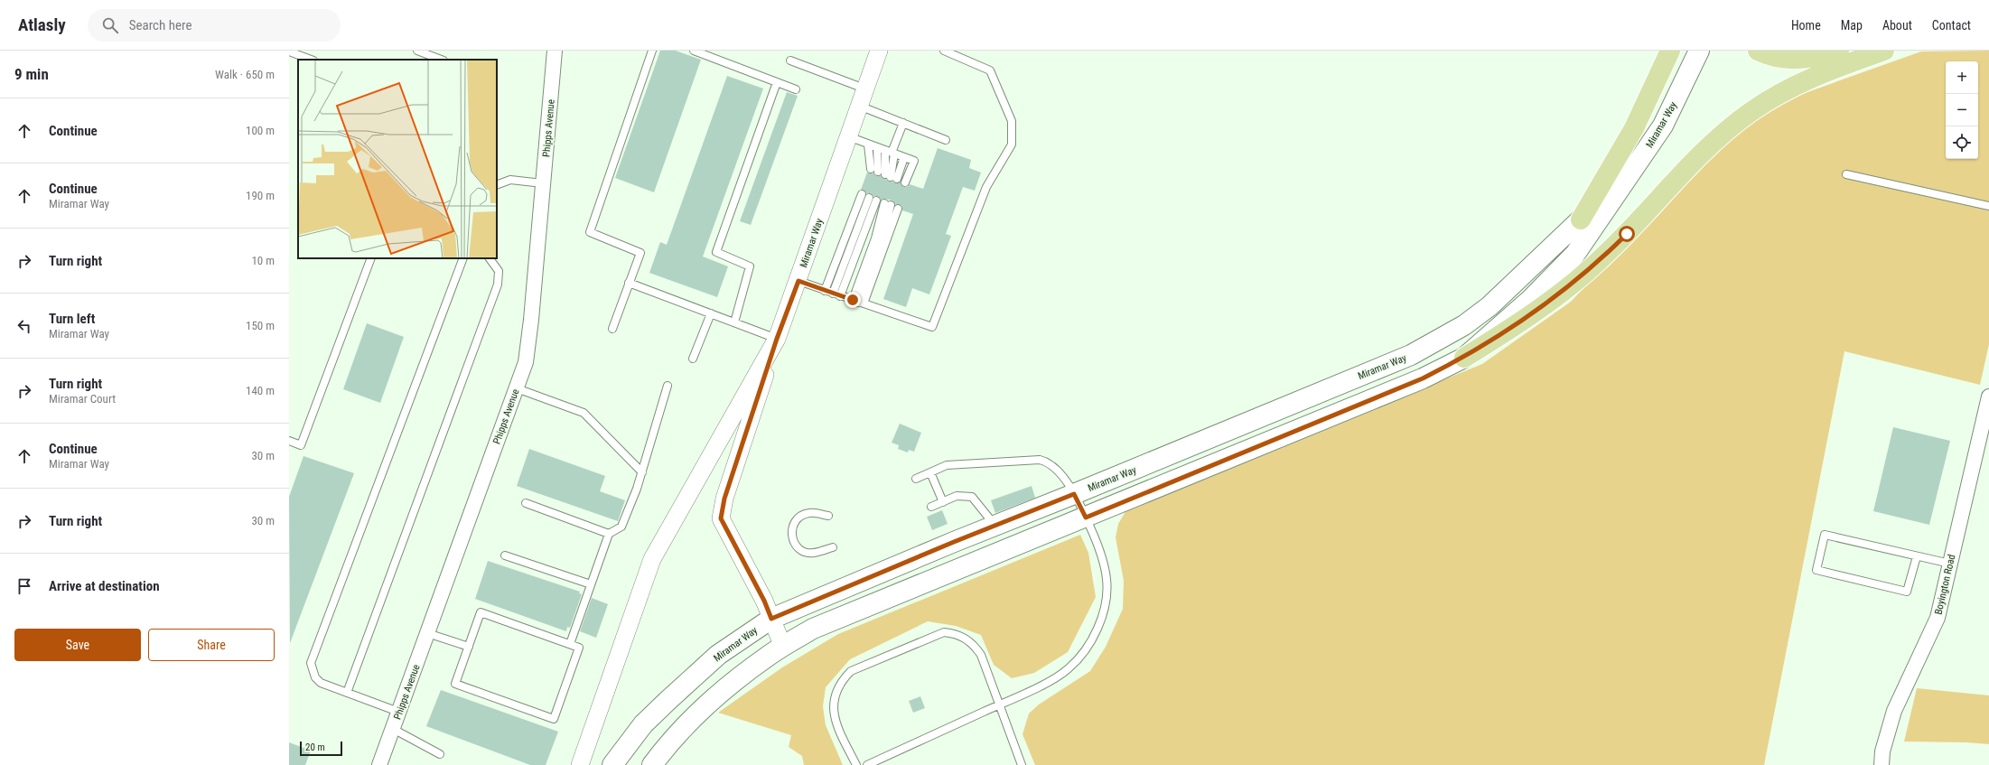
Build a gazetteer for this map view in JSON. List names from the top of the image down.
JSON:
{
  "streets": {
    "main road": ["Miramar Way"],
    "street": ["Phipps Avenue", "Boyington Road"]
  },
  "scale_bar": "20 m",
  "page": {
    "header": "Atlasly",
    "search": "Search here",
    "nav": [
      "Home",
      "Map",
      "About",
      "Contact"
    ],
    "heading": ["9 min", "Walk · 650 m"],
    "map_buttons": ["+", "−"],
    "list": [
      ["Continue", "100 m"],
      ["Continue", "Miramar Way", "190 m"],
      ["Turn right", "10 m"],
      ["Turn left", "Miramar Way", "150 m"],
      ["Turn right", "Miramar Court", "140 m"],
      ["Continue", "Miramar Way", "30 m"],
      ["Turn right", "30 m"],
      "Arrive at destination"
    ],
    "buttons": ["Save", "Share"],
    "scale": "20 m"
  }
}
